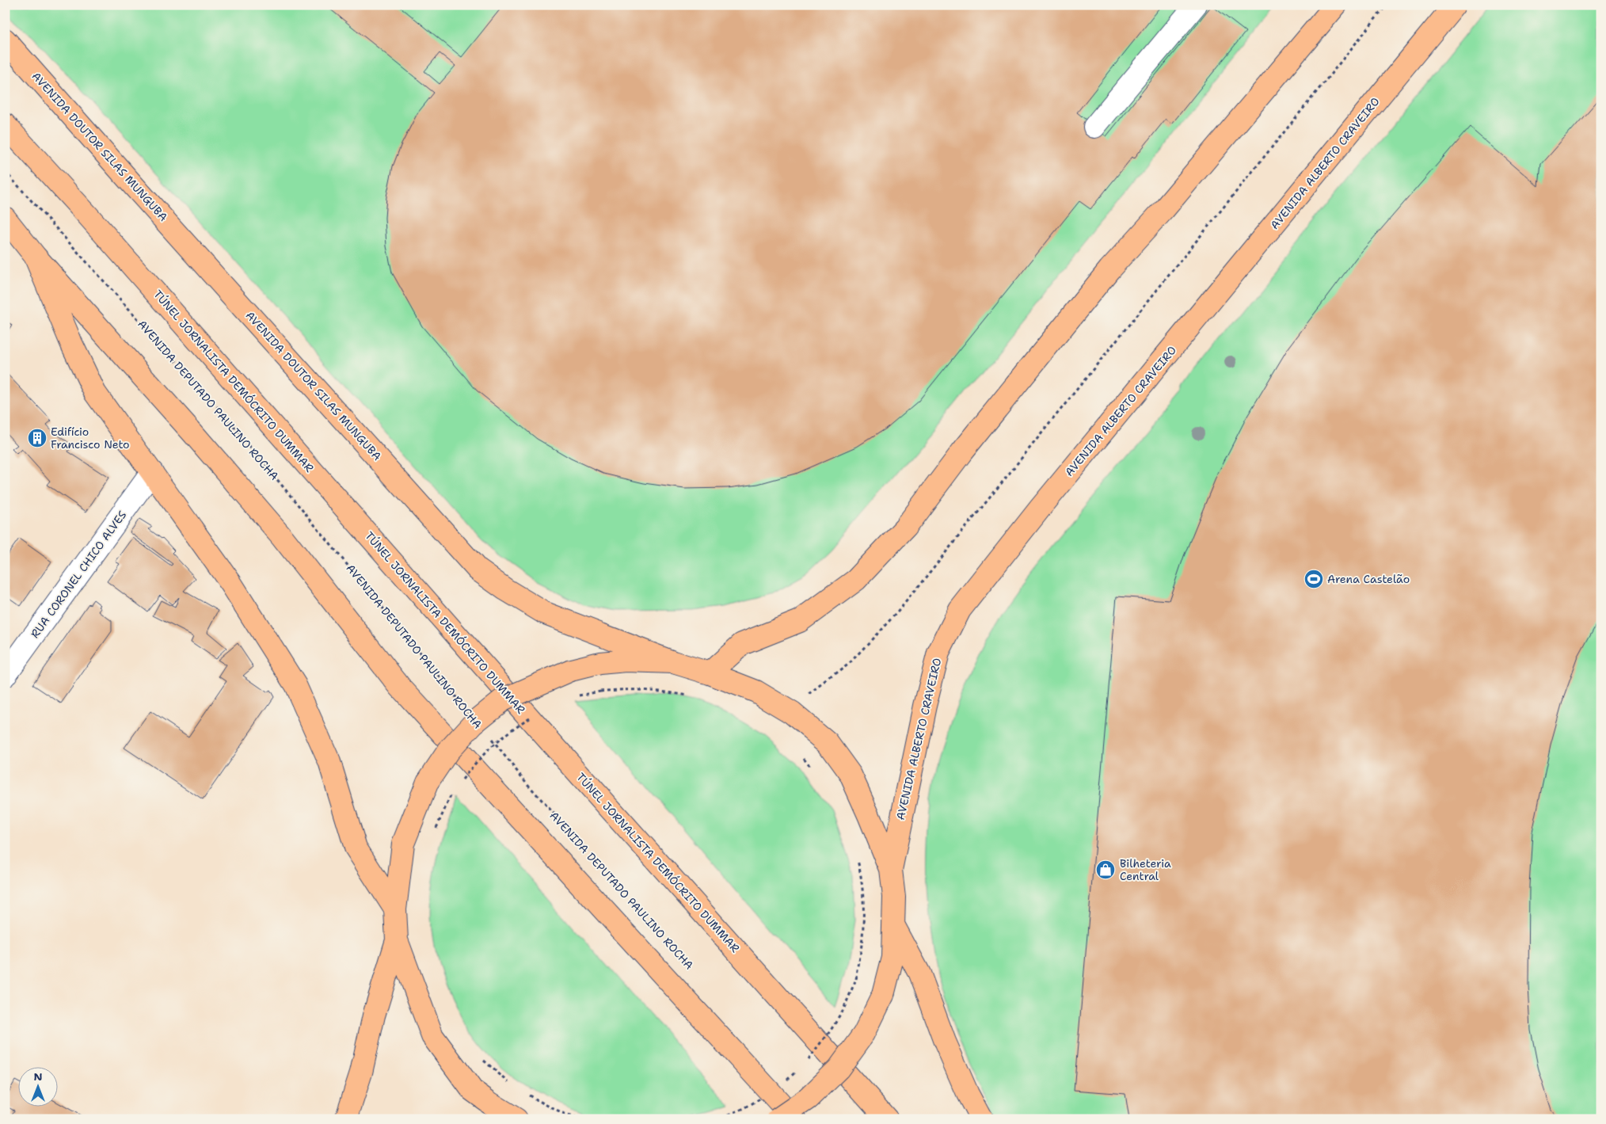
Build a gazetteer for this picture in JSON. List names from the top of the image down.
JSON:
{
  "streets": {
    "main road": ["AVENIDA DOUTOR SILAS MUNGUBA", "AVENIDA ALBERTO CRAVEIRO", "TÚNEL JORNALISTA DEMÓCRITO DUMMAR"],
    "street": ["RUA CORONEL CHICO ALVES"],
    "path": ["AVENIDA DEPUTADO PAULINO ROCHA"]
  },
  "places": {
    "building": ["Edifício Francisco Neto"],
    "sports": ["Arena Castelão"],
    "shop": ["Bilheteria Central"]
  },
  "north": "top"
}
